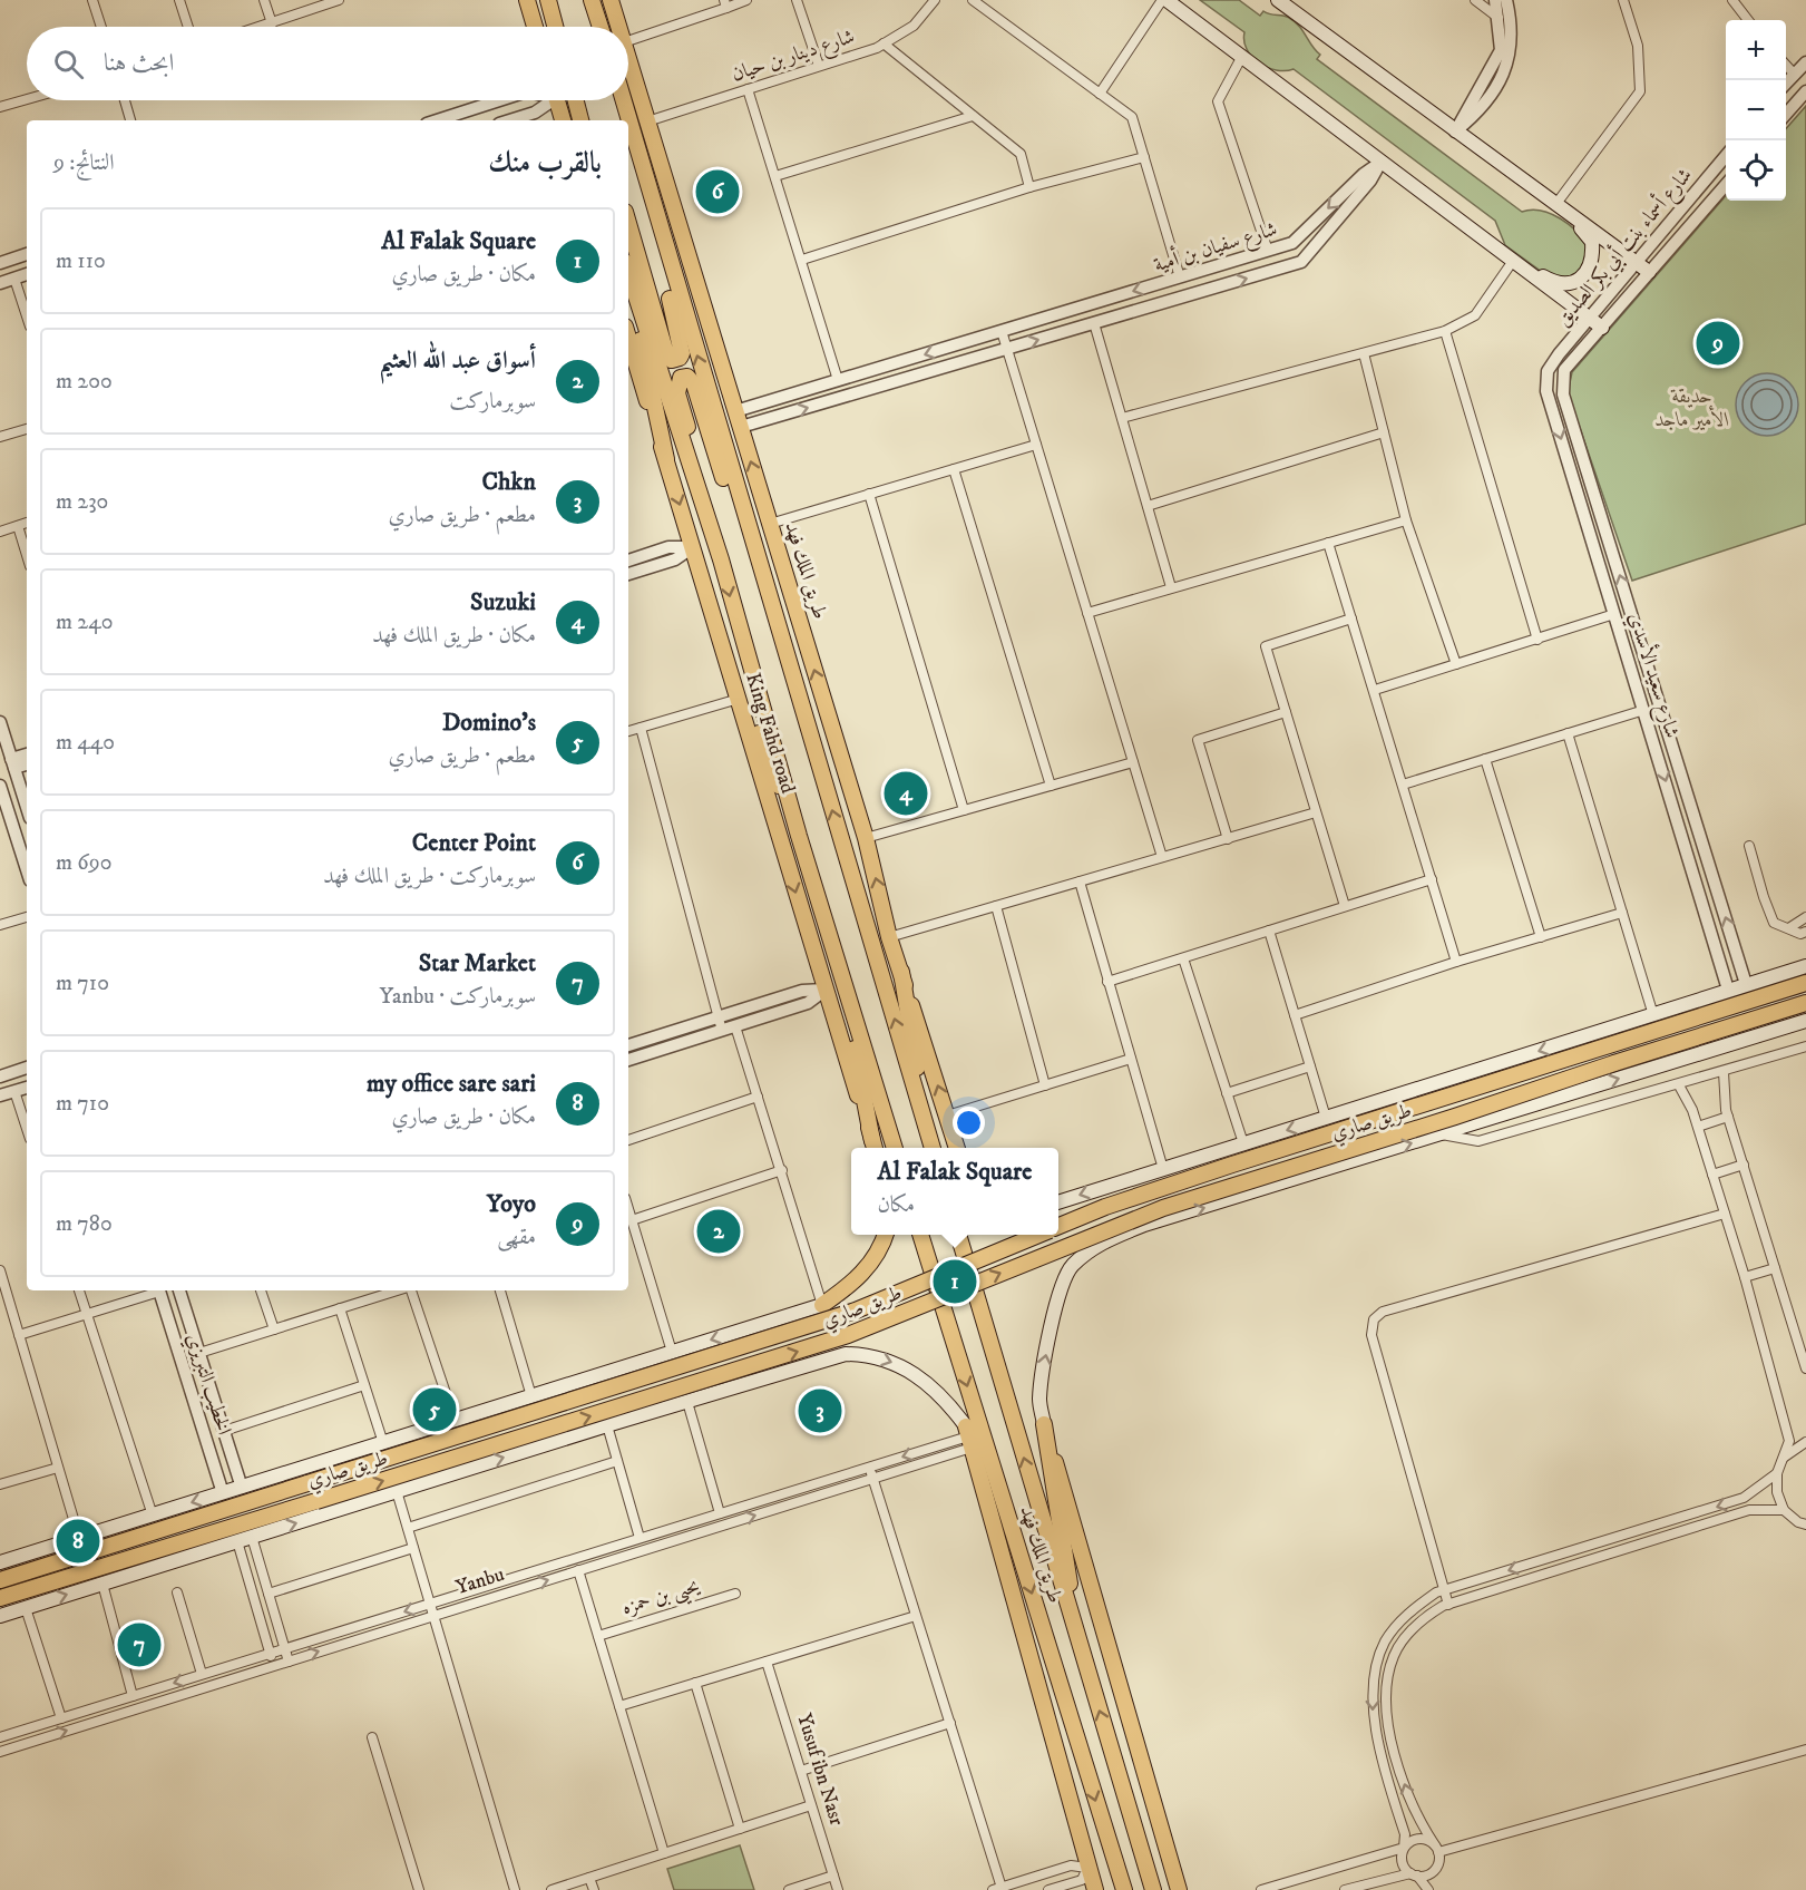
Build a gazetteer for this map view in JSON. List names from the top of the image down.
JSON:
{
  "streets": {
    "main road": ["طريق الملك فهد", "King Fahd road", "طريق صاري"],
    "street": [
      "شارع دينار بن حيان",
      "شارع سفيان بن أمية",
      "شارع أسماء بنت أبي بكر الصديق",
      "شارع سعيد الأسدي",
      "الخطيب التبريزي",
      "Yanbu",
      "يحيى بن حمزه",
      "Yusuf ibn Nasr"
    ]
  },
  "crossings": [
    ["شارع دينار بن حيان", "طريق الملك فهد"],
    ["شارع سفيان بن أمية", "طريق الملك فهد"],
    ["شارع أسماء بنت أبي بكر الصديق", "شارع سعيد الأسدي"]
  ],
  "parks": ["حديقة الأمير ماجد"],
  "page": {
    "map_buttons": ["+", "−"],
    "search": "ابحث هنا",
    "heading": ["بالقرب منك", "النتائج: 9"],
    "pins": [
      "6",
      "9",
      "4",
      "2",
      "1",
      "5",
      "3",
      "8",
      "7"
    ],
    "list": [
      {
        "mark": "1",
        "name": "Al Falak Square",
        "note": "مكان · طريق صاري",
        "value": "110 m"
      },
      {
        "mark": "2",
        "name": "أسواق عبد الله العثيم",
        "note": "سوبرماركت",
        "value": "200 m"
      },
      {
        "mark": "3",
        "name": "Chkn",
        "note": "مطعم · طريق صاري",
        "value": "230 m"
      },
      {
        "mark": "4",
        "name": "Suzuki",
        "note": "مكان · طريق الملك فهد",
        "value": "240 m"
      },
      {
        "mark": "5",
        "name": "Domino's",
        "note": "مطعم · طريق صاري",
        "value": "440 m"
      },
      {
        "mark": "6",
        "name": "Center Point",
        "note": "سوبرماركت · طريق الملك فهد",
        "value": "690 m"
      },
      {
        "mark": "7",
        "name": "Star Market",
        "note": "سوبرماركت · Yanbu",
        "value": "710 m"
      },
      {
        "mark": "8",
        "name": "my office sare sari",
        "note": "مكان · طريق صاري",
        "value": "710 m"
      },
      {
        "mark": "9",
        "name": "Yoyo",
        "note": "مقهى",
        "value": "780 m"
      }
    ],
    "popup": ["Al Falak Square", "مكان"]
  }
}
